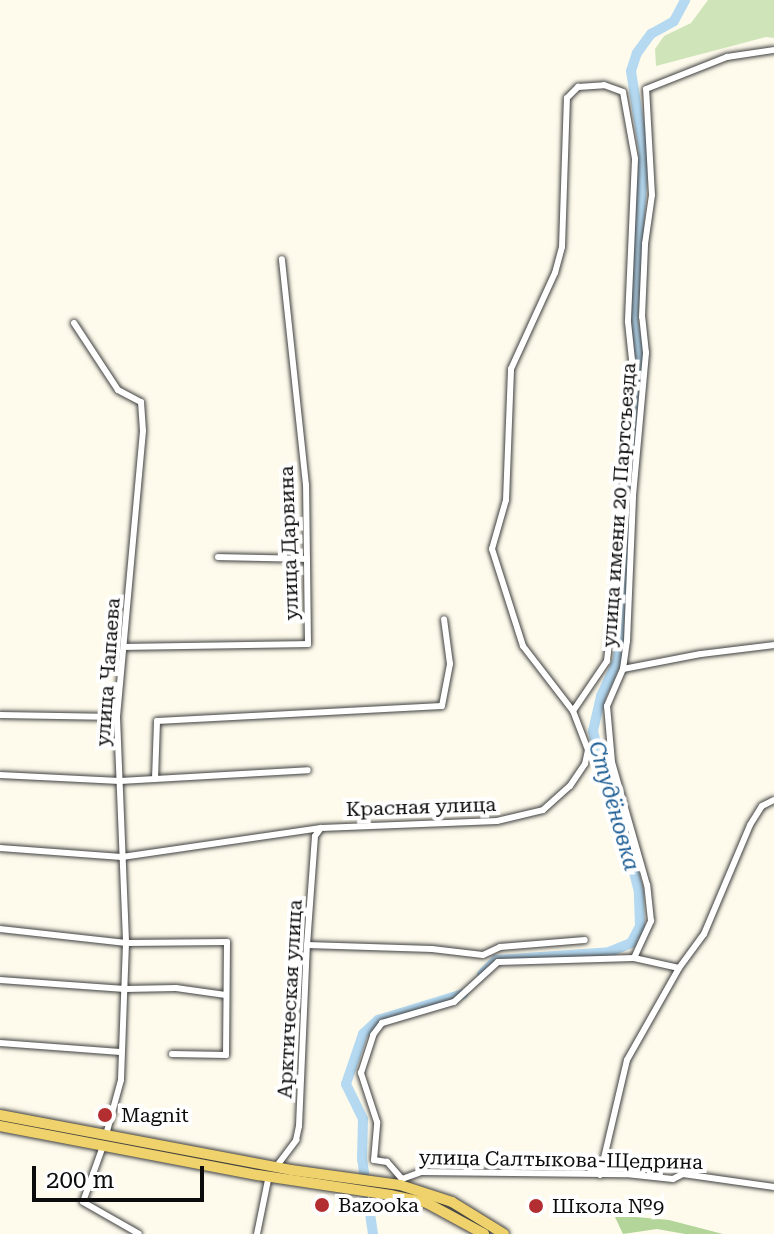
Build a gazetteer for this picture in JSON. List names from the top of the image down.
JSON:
{
  "streets": {
    "street": [
      "улица имени 20 Партсъезда",
      "улица Дарвина",
      "улица Чапаева",
      "Красная улица",
      "Арктическая улица",
      "улица Салтыкова-Щедрина"
    ]
  },
  "crossings": [
    ["улица имени 20 Партсъезда", "Красная улица"],
    ["улица Дарвина", "улица Чапаева"],
    ["улица Чапаева", "Красная улица"],
    ["Красная улица", "Арктическая улица"]
  ],
  "water": ["Студёновка"],
  "places": ["Magnit", "Bazooka", "Школа №9"],
  "scale_bar": "200 m"
}
